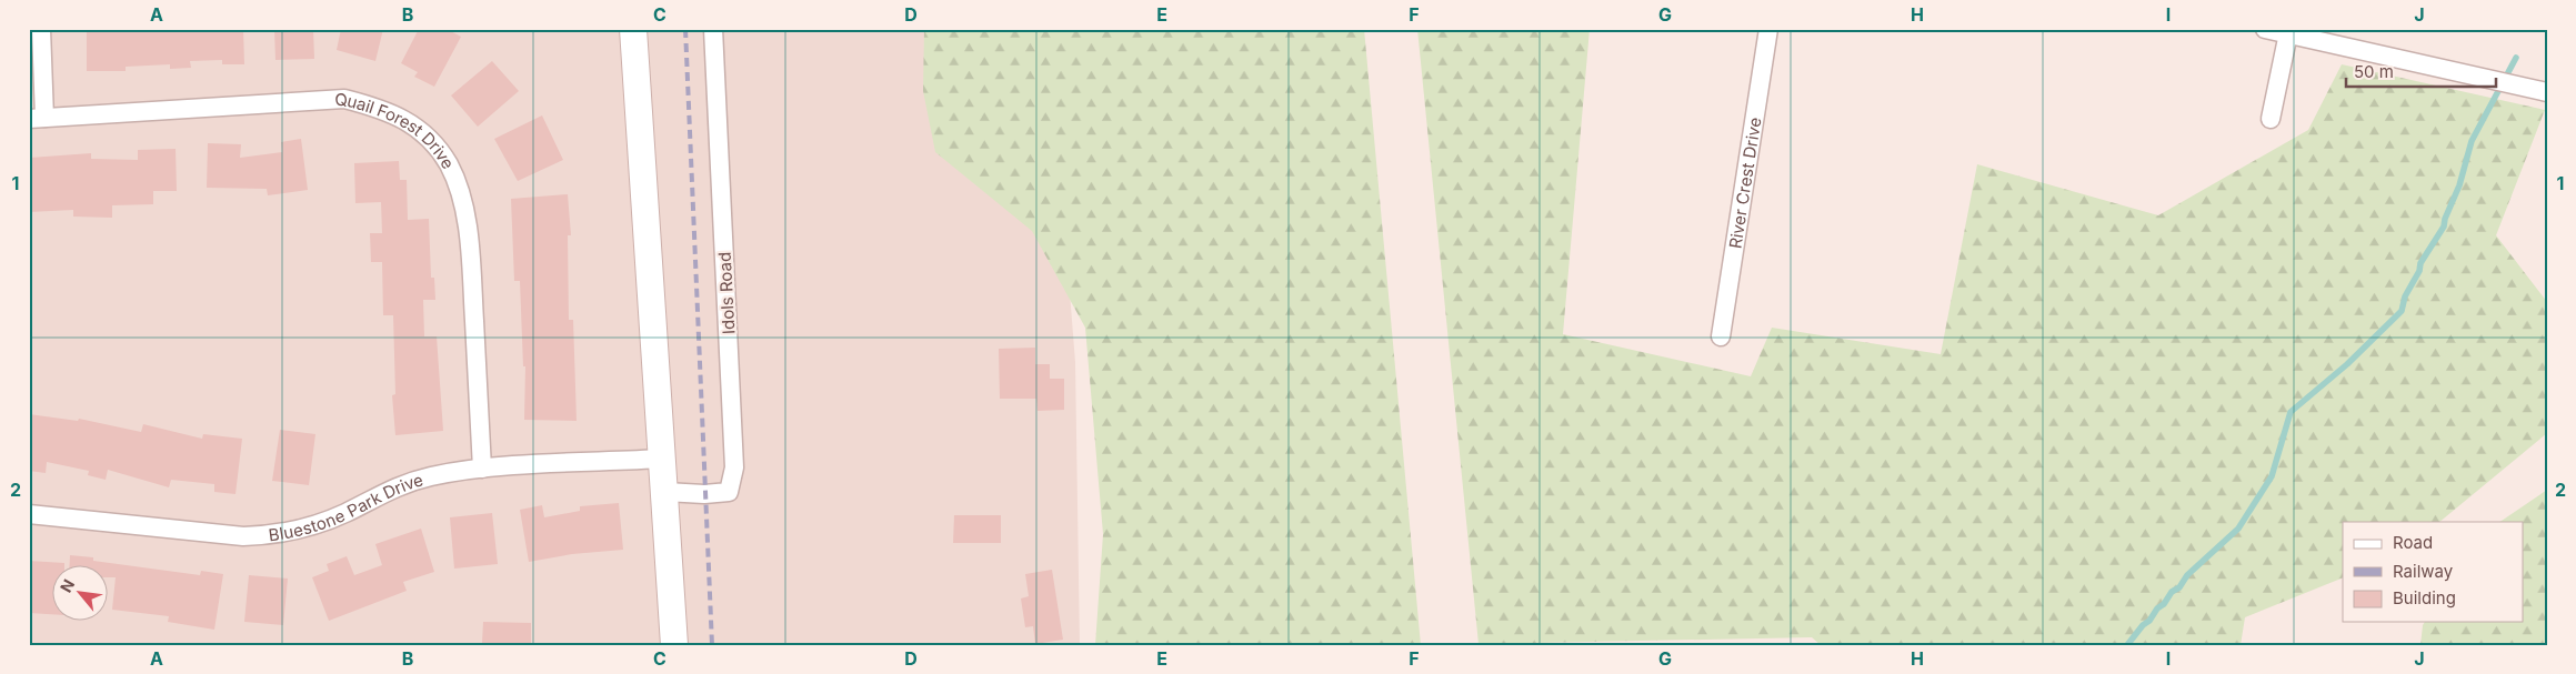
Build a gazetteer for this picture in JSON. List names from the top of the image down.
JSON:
{
  "streets": {
    "street": [
      "Quail Forest Drive",
      "River Crest Drive",
      "Idols Road",
      "Bluestone Park Drive"
    ]
  },
  "crossings": [
    ["Quail Forest Drive", "Bluestone Park Drive"]
  ],
  "legend": ["Road", "Railway", "Building"],
  "scale_bar": "50 m",
  "north": "top left",
  "grid": {
    "columns": [
      "A",
      "B",
      "C",
      "D",
      "E",
      "F",
      "G",
      "H",
      "I",
      "J"
    ],
    "rows": ["1", "2"]
  }
}
